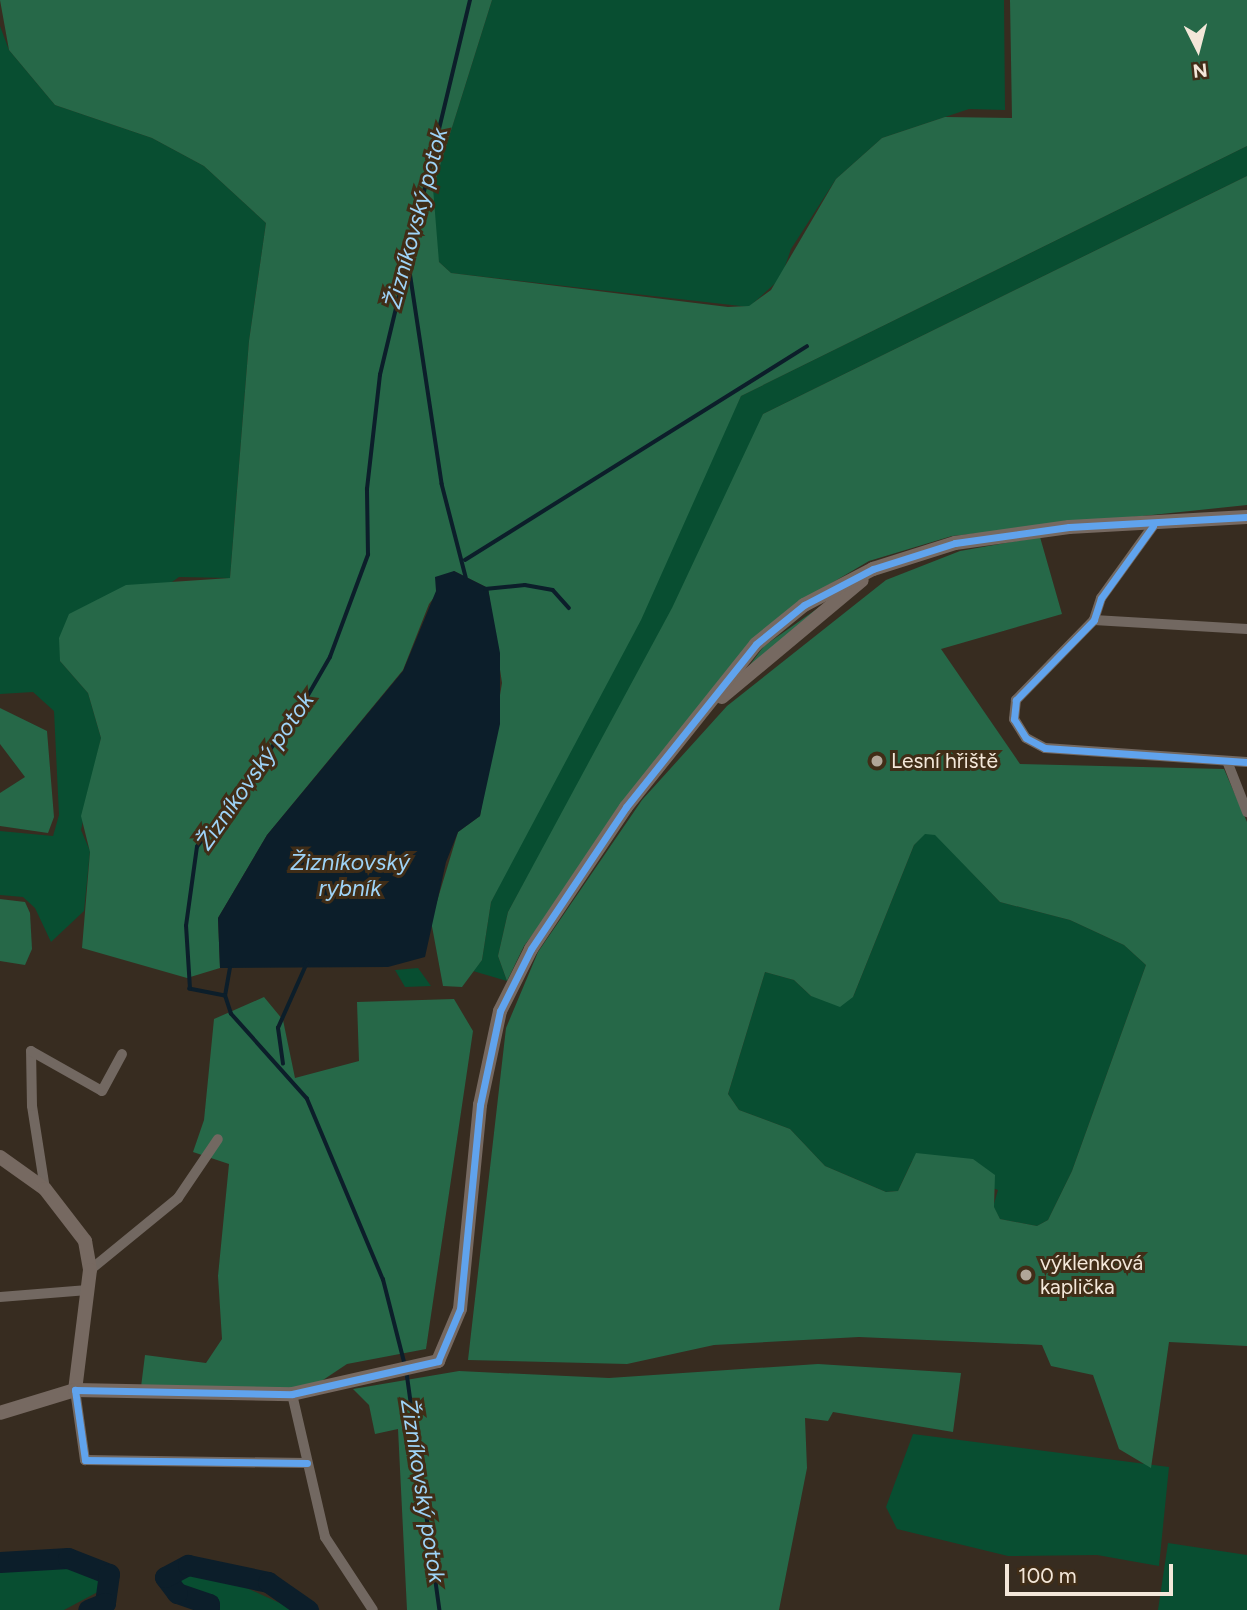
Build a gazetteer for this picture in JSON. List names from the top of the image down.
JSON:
{
  "water": ["Žizníkovský potok", "Žizníkovský rybník"],
  "places": ["Lesní hřiště", "výklenková kaplička"],
  "scale_bar": "100 m",
  "north": "bottom"
}
